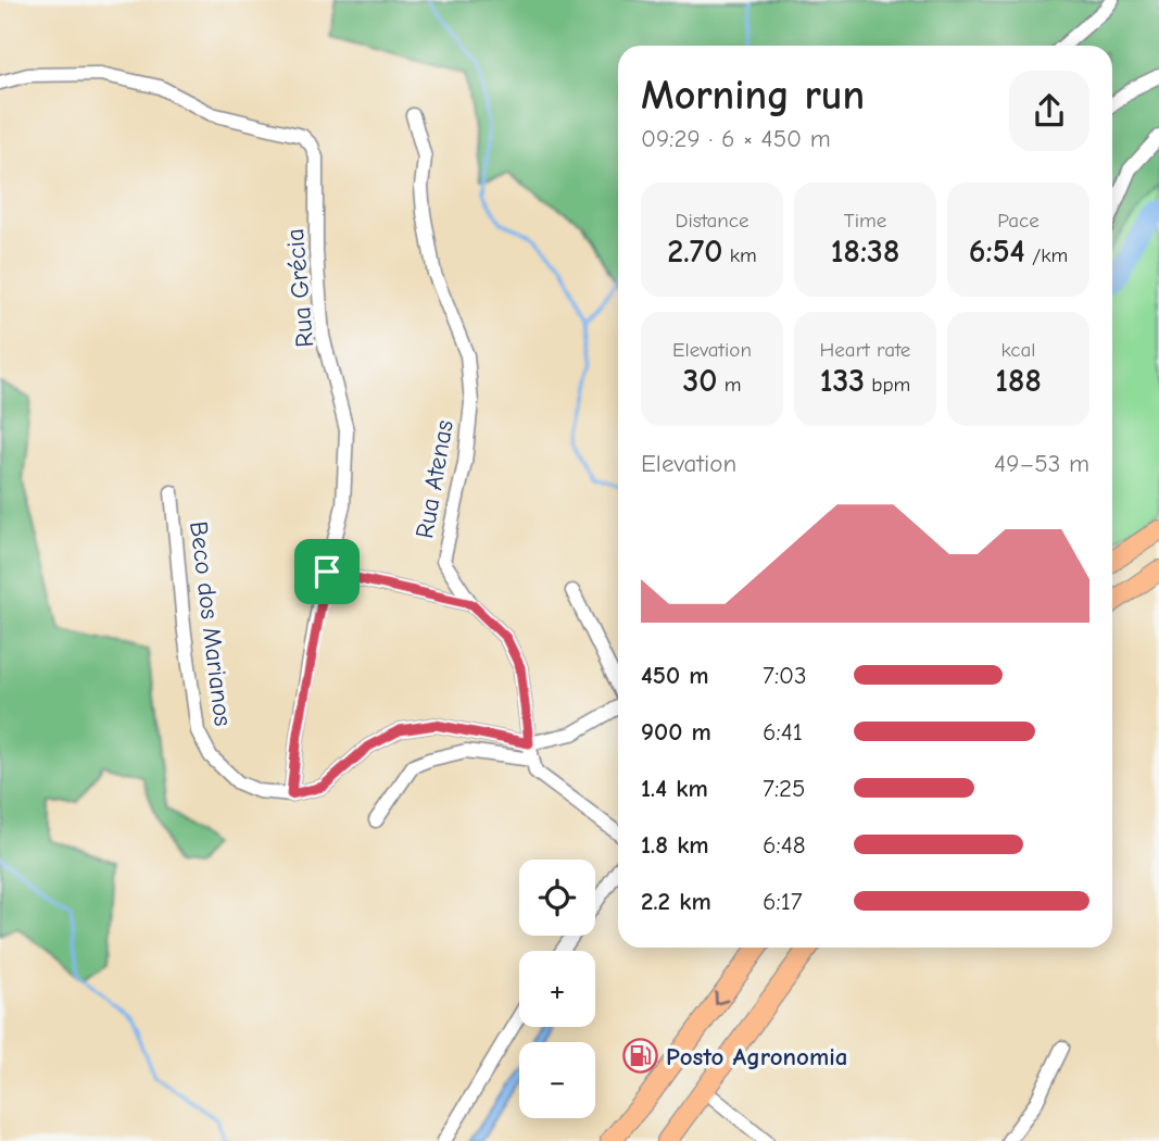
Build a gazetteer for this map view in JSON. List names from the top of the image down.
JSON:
{
  "streets": {
    "street": ["Rua Grécia", "Rua Atenas", "Beco dos Marianos"]
  },
  "crossings": [
    ["Rua Grécia", "Beco dos Marianos"],
    ["Rua Atenas", "Beco dos Marianos"]
  ],
  "places": {
    "fuel station": ["Posto Agronomia"]
  },
  "page": {
    "heading": ["Morning run", "09:29 · 6 × 450 m"],
    "stats": [
      ["Distance", "2.70 km"],
      ["Time", "18:38"],
      ["Pace", "6:54 /km"],
      ["Elevation", "30 m"],
      ["Heart rate", "133 bpm"],
      ["kcal", "188"]
    ],
    "chart": ["Elevation", "49–53 m"],
    "list": [
      {
        "name": "450 m",
        "note": "7:03"
      },
      {
        "name": "900 m",
        "note": "6:41"
      },
      {
        "name": "1.4 km",
        "note": "7:25"
      },
      {
        "name": "1.8 km",
        "note": "6:48"
      },
      {
        "name": "2.2 km",
        "note": "6:17"
      }
    ],
    "map_buttons": ["+", "−"]
  }
}
